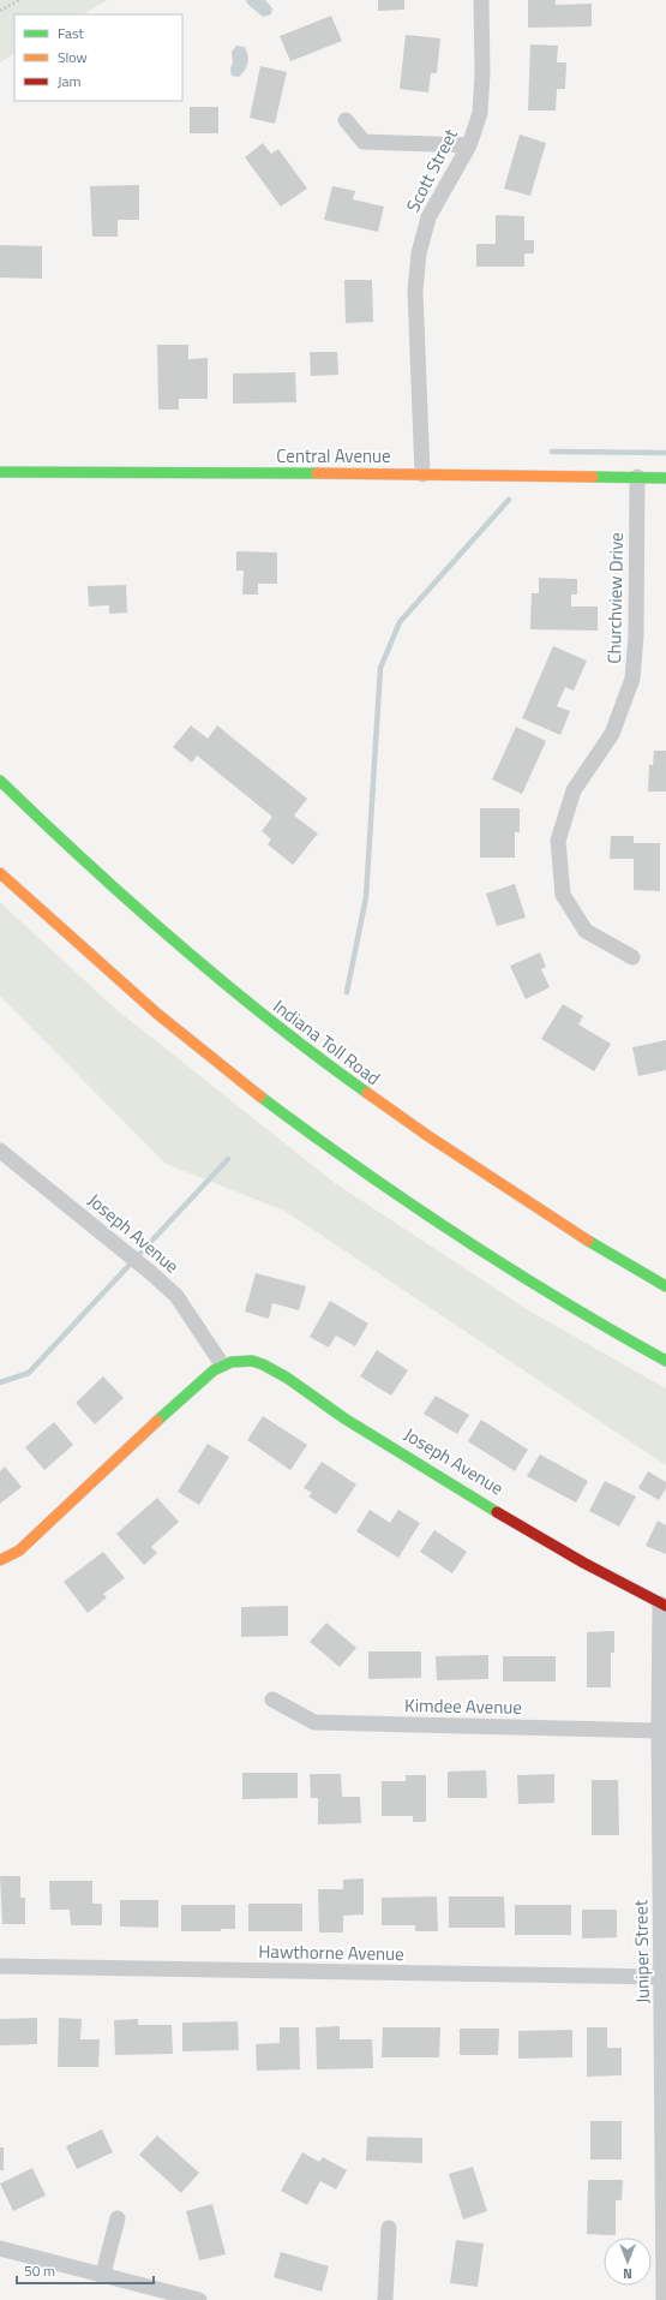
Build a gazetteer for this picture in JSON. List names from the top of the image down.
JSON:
{
  "streets": {
    "main road": ["Central Avenue", "Indiana Toll Road", "Joseph Avenue"],
    "street": [
      "Scott Street",
      "Churchview Drive",
      "Kimdee Avenue",
      "Juniper Street",
      "Hawthorne Avenue"
    ]
  },
  "crossings": [
    ["Scott Street", "Central Avenue"],
    ["Central Avenue", "Churchview Drive"],
    ["Joseph Avenue", "Juniper Street"],
    ["Kimdee Avenue", "Juniper Street"],
    ["Juniper Street", "Hawthorne Avenue"]
  ],
  "legend": ["Fast", "Slow", "Jam"],
  "scale_bar": "50 m",
  "north": "bottom"
}
